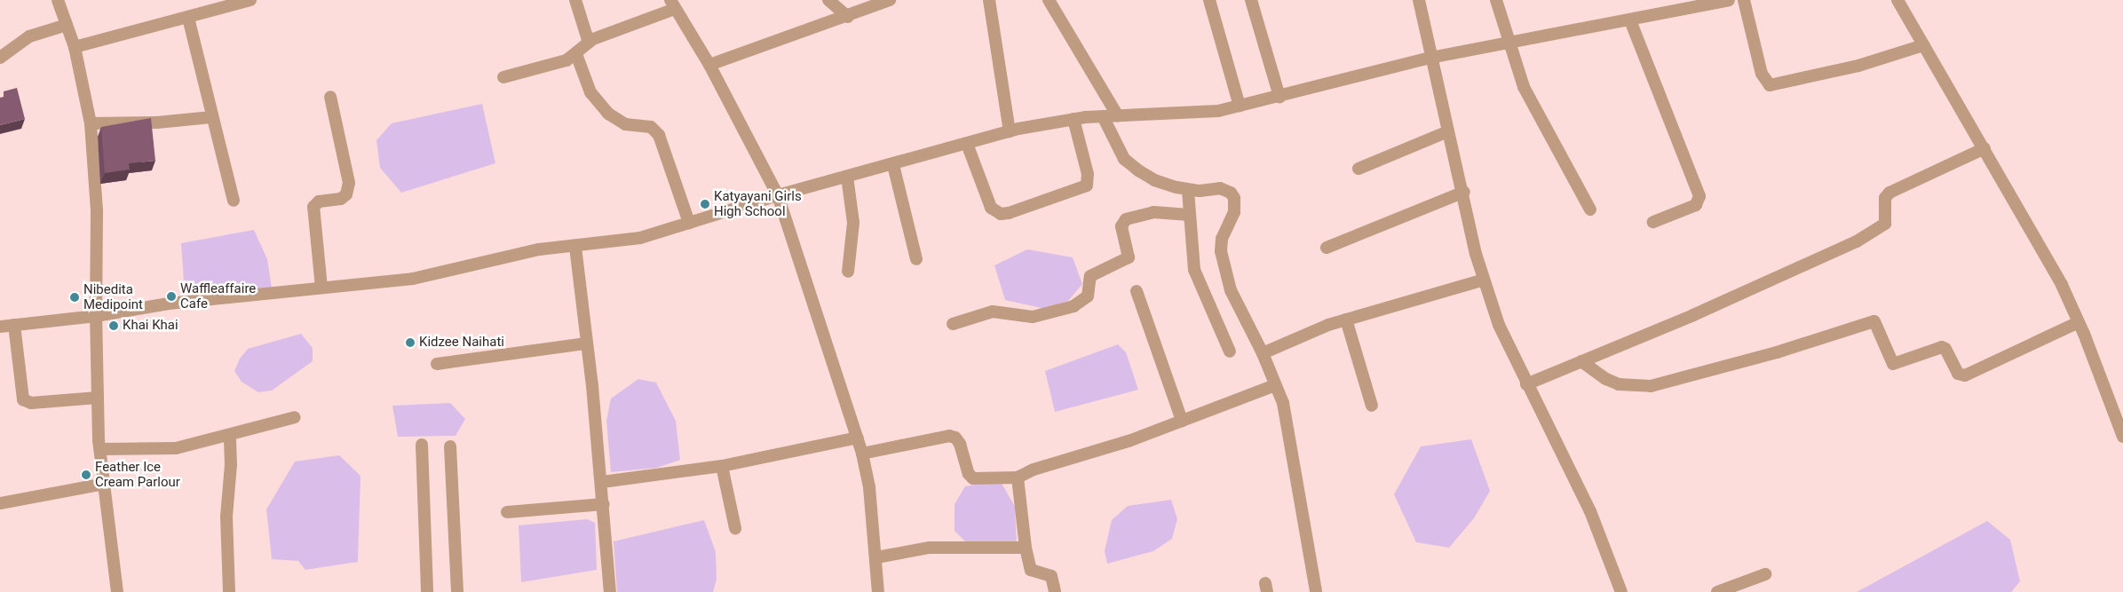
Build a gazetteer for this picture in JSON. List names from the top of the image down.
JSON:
{
  "places": [
    "Katyayani Girls High School",
    "Waffleaffaire Cafe",
    "Nibedita Medipoint",
    "Khai Khai",
    "Kidzee Naihati",
    "Feather Ice Cream Parlour"
  ]
}
